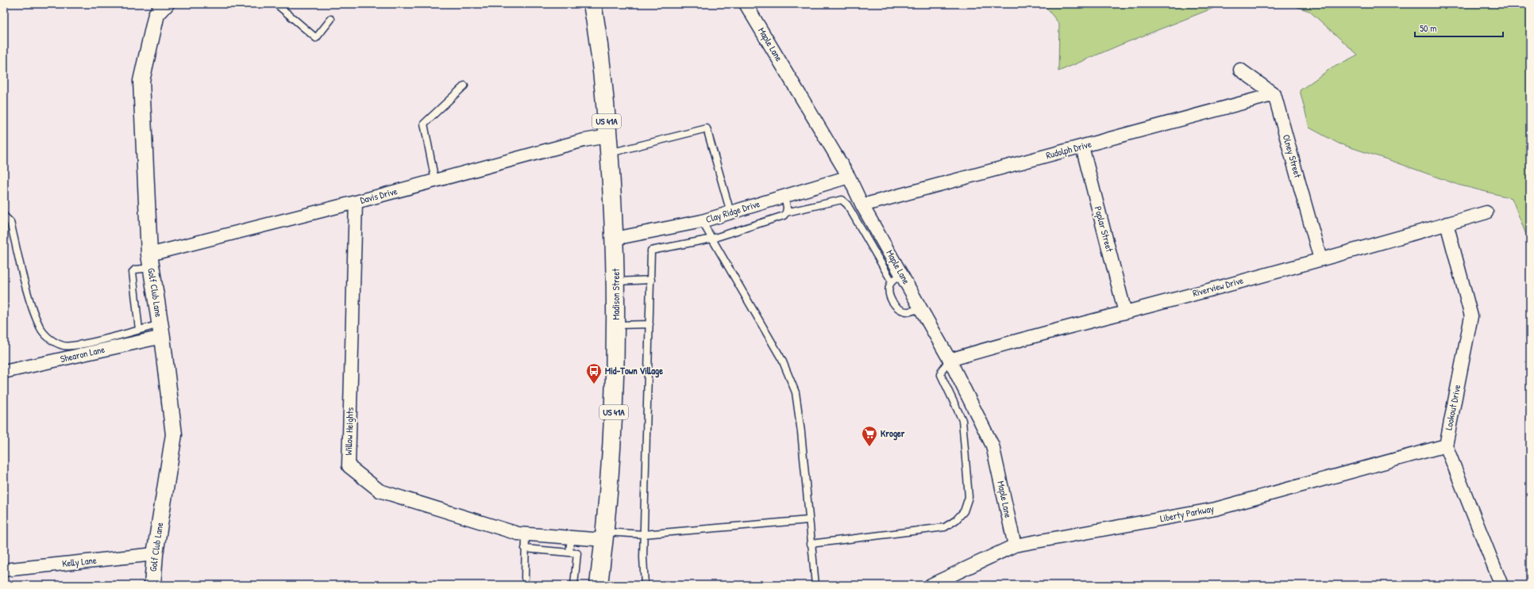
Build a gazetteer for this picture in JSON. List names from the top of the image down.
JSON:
{
  "streets": {
    "main road": ["US 41A", "Madison Street"],
    "street": [
      "Maple Lane",
      "Rudolph Drive",
      "Olney Street",
      "Davis Drive",
      "Clay Ridge Drive",
      "Poplar Street",
      "Riverview Drive",
      "Golf Club Lane",
      "Shearon Lane",
      "Lookout Drive",
      "Willow Heights",
      "Liberty Parkway",
      "Kelly Lane"
    ]
  },
  "crossings": [
    ["Maple Lane", "Rudolph Drive"],
    ["Maple Lane", "Clay Ridge Drive"],
    ["Maple Lane", "Riverview Drive"],
    ["Maple Lane", "Liberty Parkway"],
    ["Rudolph Drive", "Olney Street"],
    ["Rudolph Drive", "Poplar Street"],
    ["Olney Street", "Riverview Drive"],
    ["Davis Drive", "Golf Club Lane"],
    ["Davis Drive", "Madison Street"],
    ["Davis Drive", "Willow Heights"],
    ["Clay Ridge Drive", "Madison Street"],
    ["Poplar Street", "Riverview Drive"],
    ["Riverview Drive", "Lookout Drive"],
    ["Golf Club Lane", "Shearon Lane"],
    ["Golf Club Lane", "Kelly Lane"],
    ["Madison Street", "Willow Heights"],
    ["Lookout Drive", "Liberty Parkway"]
  ],
  "places": {
    "bus stop": ["Mid-Town Village"],
    "supermarket": ["Kroger"]
  },
  "scale_bar": "50 m"
}
